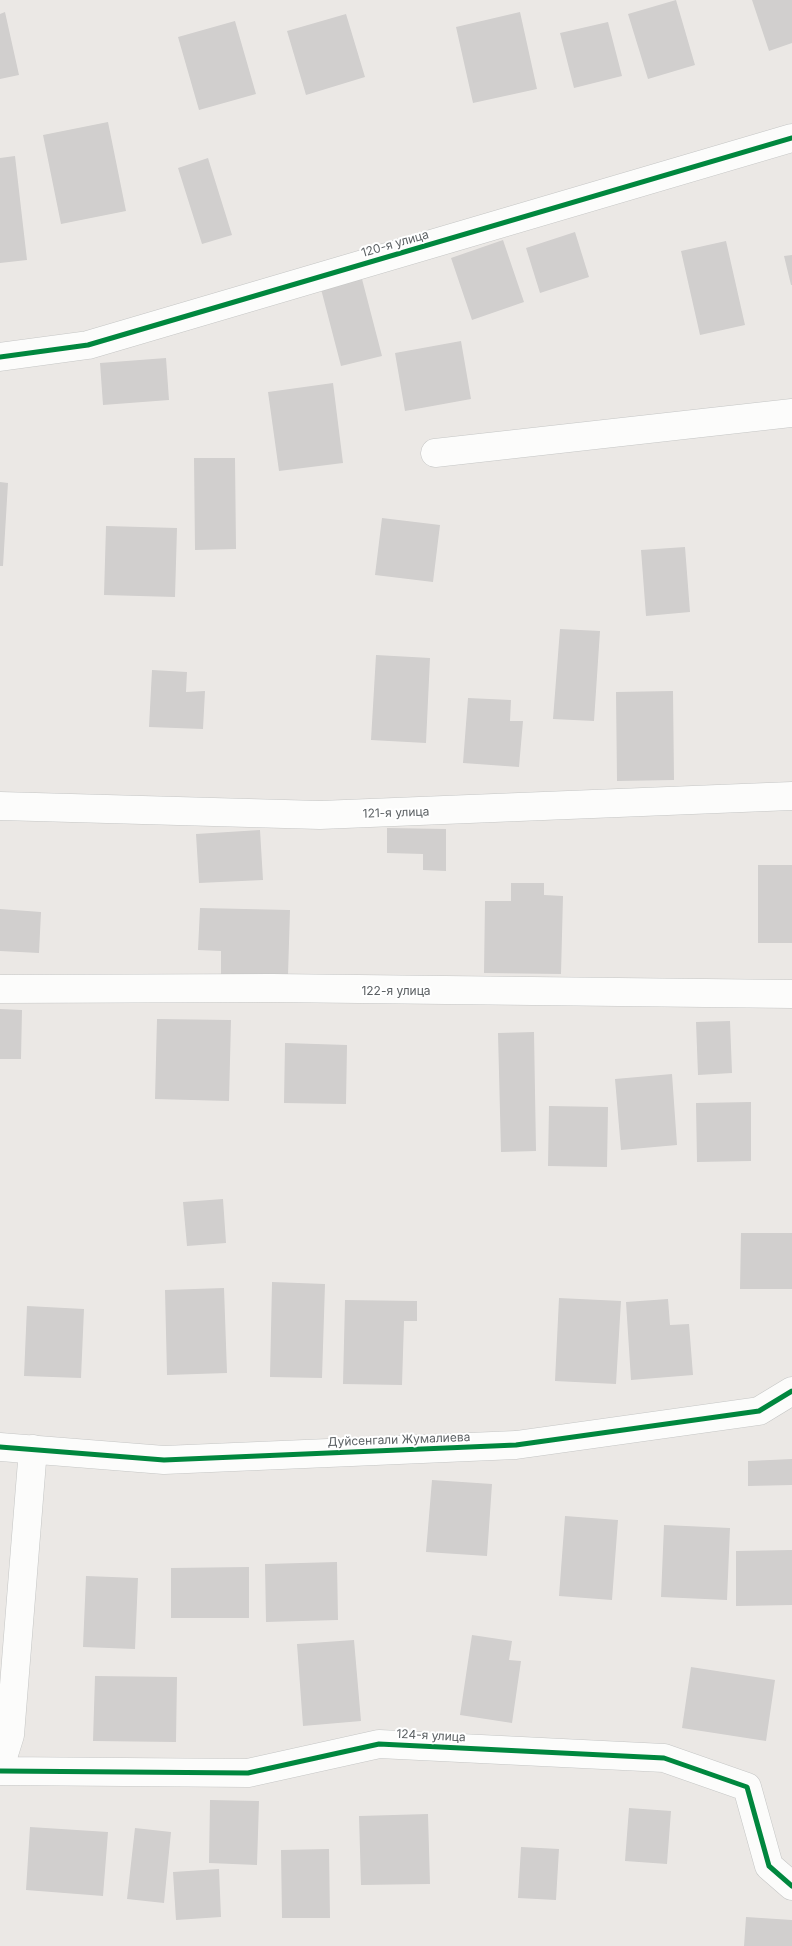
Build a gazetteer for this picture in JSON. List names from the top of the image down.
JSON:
{
  "streets": {
    "street": [
      "120-я улица",
      "121-я улица",
      "122-я улица",
      "Дуйсенгали Жумалиева",
      "124-я улица"
    ]
  }
}
